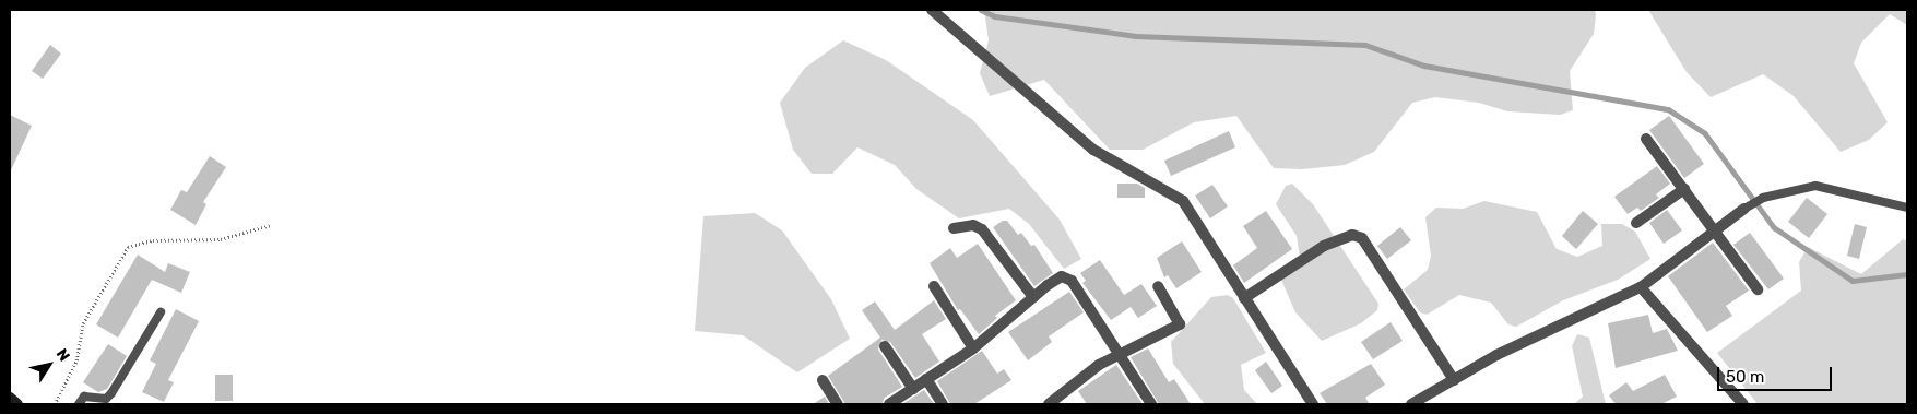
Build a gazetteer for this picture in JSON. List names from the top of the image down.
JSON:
{
  "scale_bar": "50 m",
  "north": "top right"
}
